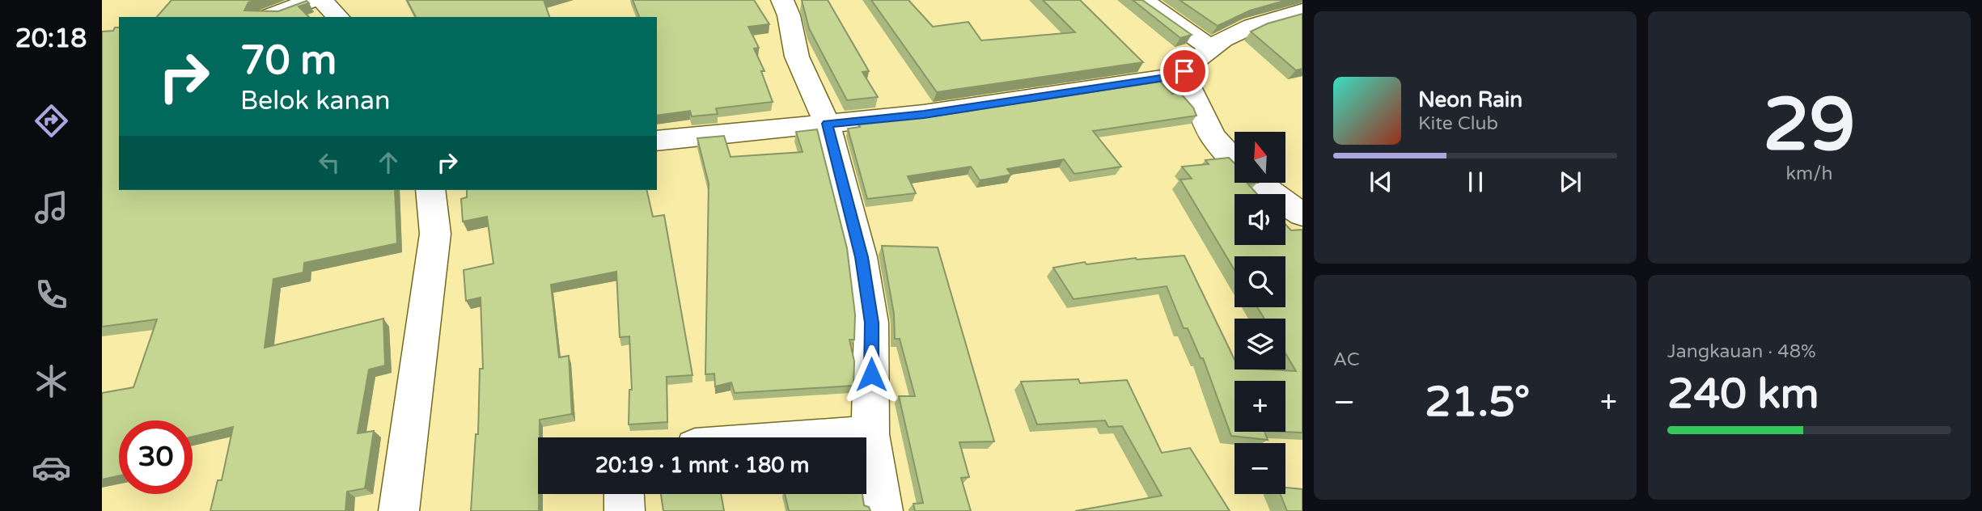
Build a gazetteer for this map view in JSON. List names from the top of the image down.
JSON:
{
  "north": "top",
  "page": {
    "tabs": "20:18",
    "tile": [
      ["29", "km/h"],
      "AC",
      ["Jangkauan · 48%", "240 km"]
    ],
    "turn": ["70 m", "Belok kanan"],
    "song": ["Neon Rain", "Kite Club"],
    "map_buttons": ["+", "−"],
    "heat": ["−", "21.5°", "+"],
    "limit": "30",
    "trip": "20:19 · 1 mnt · 180 m"
  }
}
